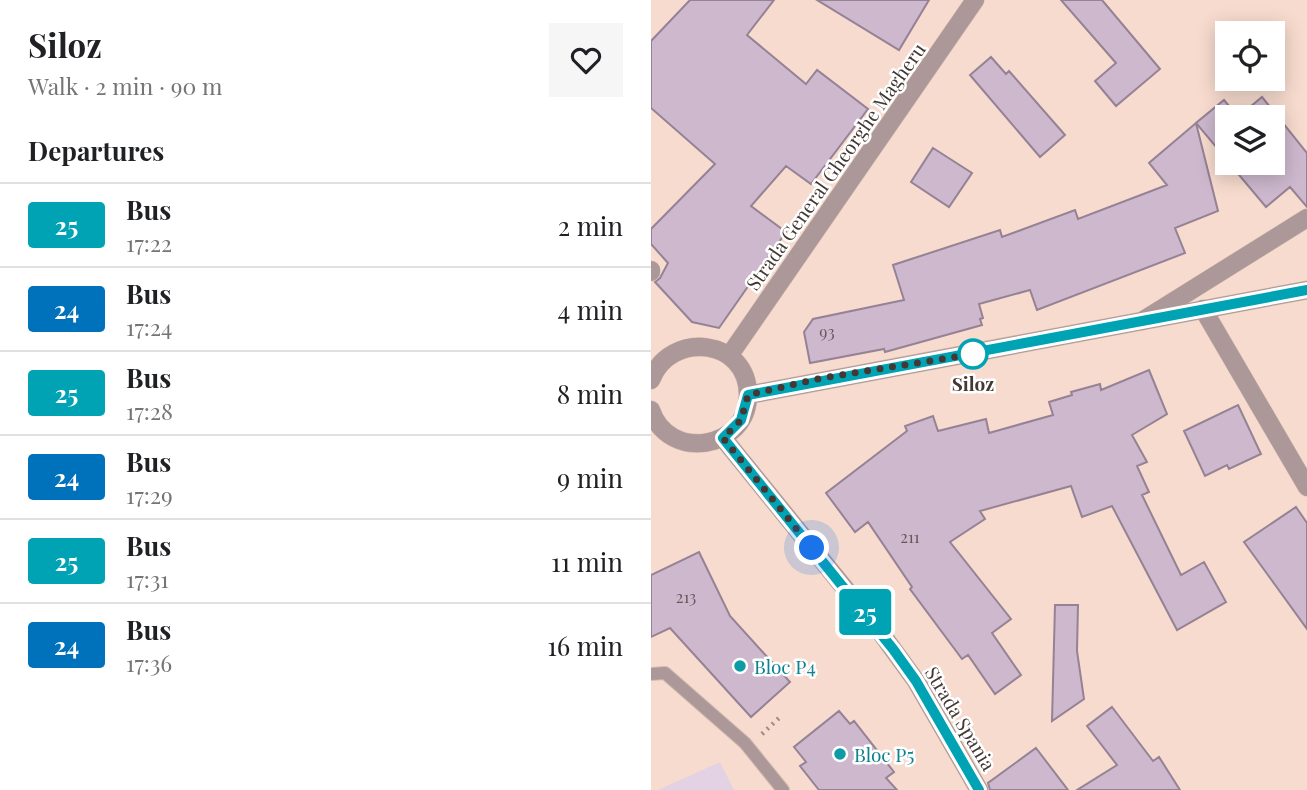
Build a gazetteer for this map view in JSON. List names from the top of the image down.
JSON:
{
  "streets": {
    "street": ["Strada General Gheorghe Magheru", "Strada Spania"]
  },
  "places": ["Siloz", "Bloc P4", "Bloc P5"],
  "lines": ["bus line 25"],
  "house_numbers": ["93", "211", "213"],
  "page": {
    "heading": [
      ["Siloz", "Walk · 2 min · 90 m"],
      "Departures"
    ],
    "on_map": "25",
    "list": [
      {
        "mark": "25",
        "name": "Bus",
        "note": "17:22",
        "value": "2 min"
      },
      {
        "mark": "24",
        "name": "Bus",
        "note": "17:24",
        "value": "4 min"
      },
      {
        "mark": "25",
        "name": "Bus",
        "note": "17:28",
        "value": "8 min"
      },
      {
        "mark": "24",
        "name": "Bus",
        "note": "17:29",
        "value": "9 min"
      },
      {
        "mark": "25",
        "name": "Bus",
        "note": "17:31",
        "value": "11 min"
      },
      {
        "mark": "24",
        "name": "Bus",
        "note": "17:36",
        "value": "16 min"
      }
    ]
  }
}
